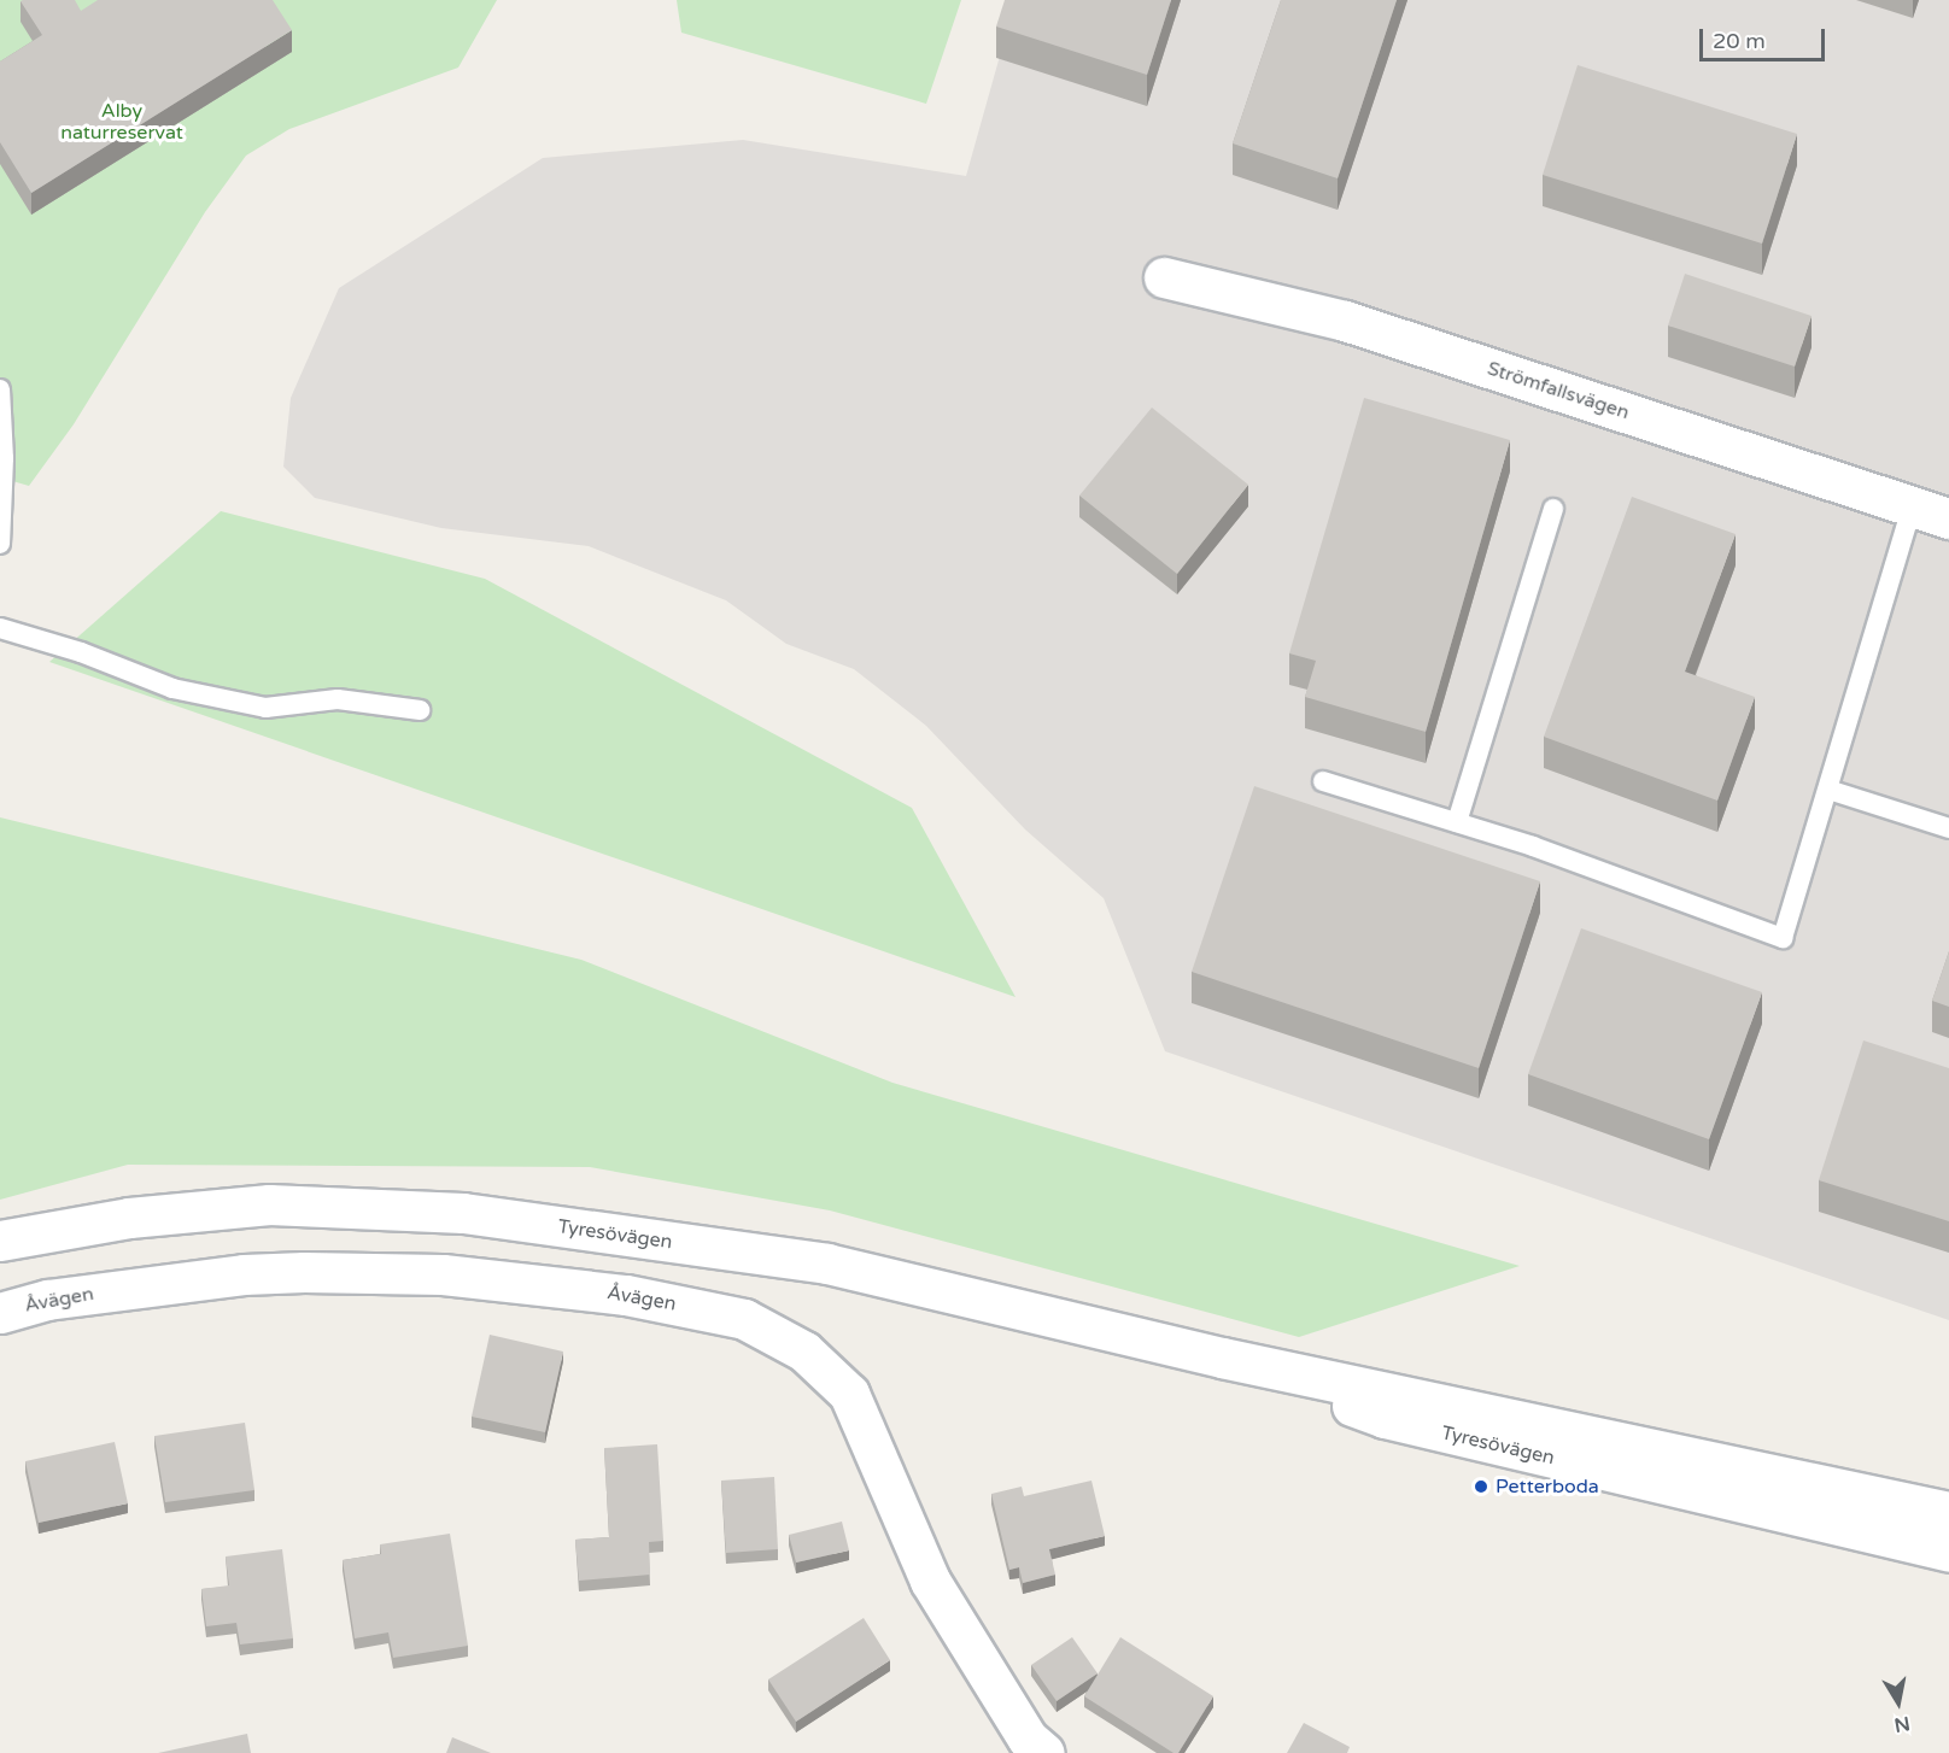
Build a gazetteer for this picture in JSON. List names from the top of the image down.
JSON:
{
  "streets": {
    "main road": ["Strömfallsvägen", "Tyresövägen", "Åvägen"]
  },
  "parks": ["Alby naturreservat"],
  "places": ["Petterboda"],
  "scale_bar": "20 m",
  "north": "bottom"
}
